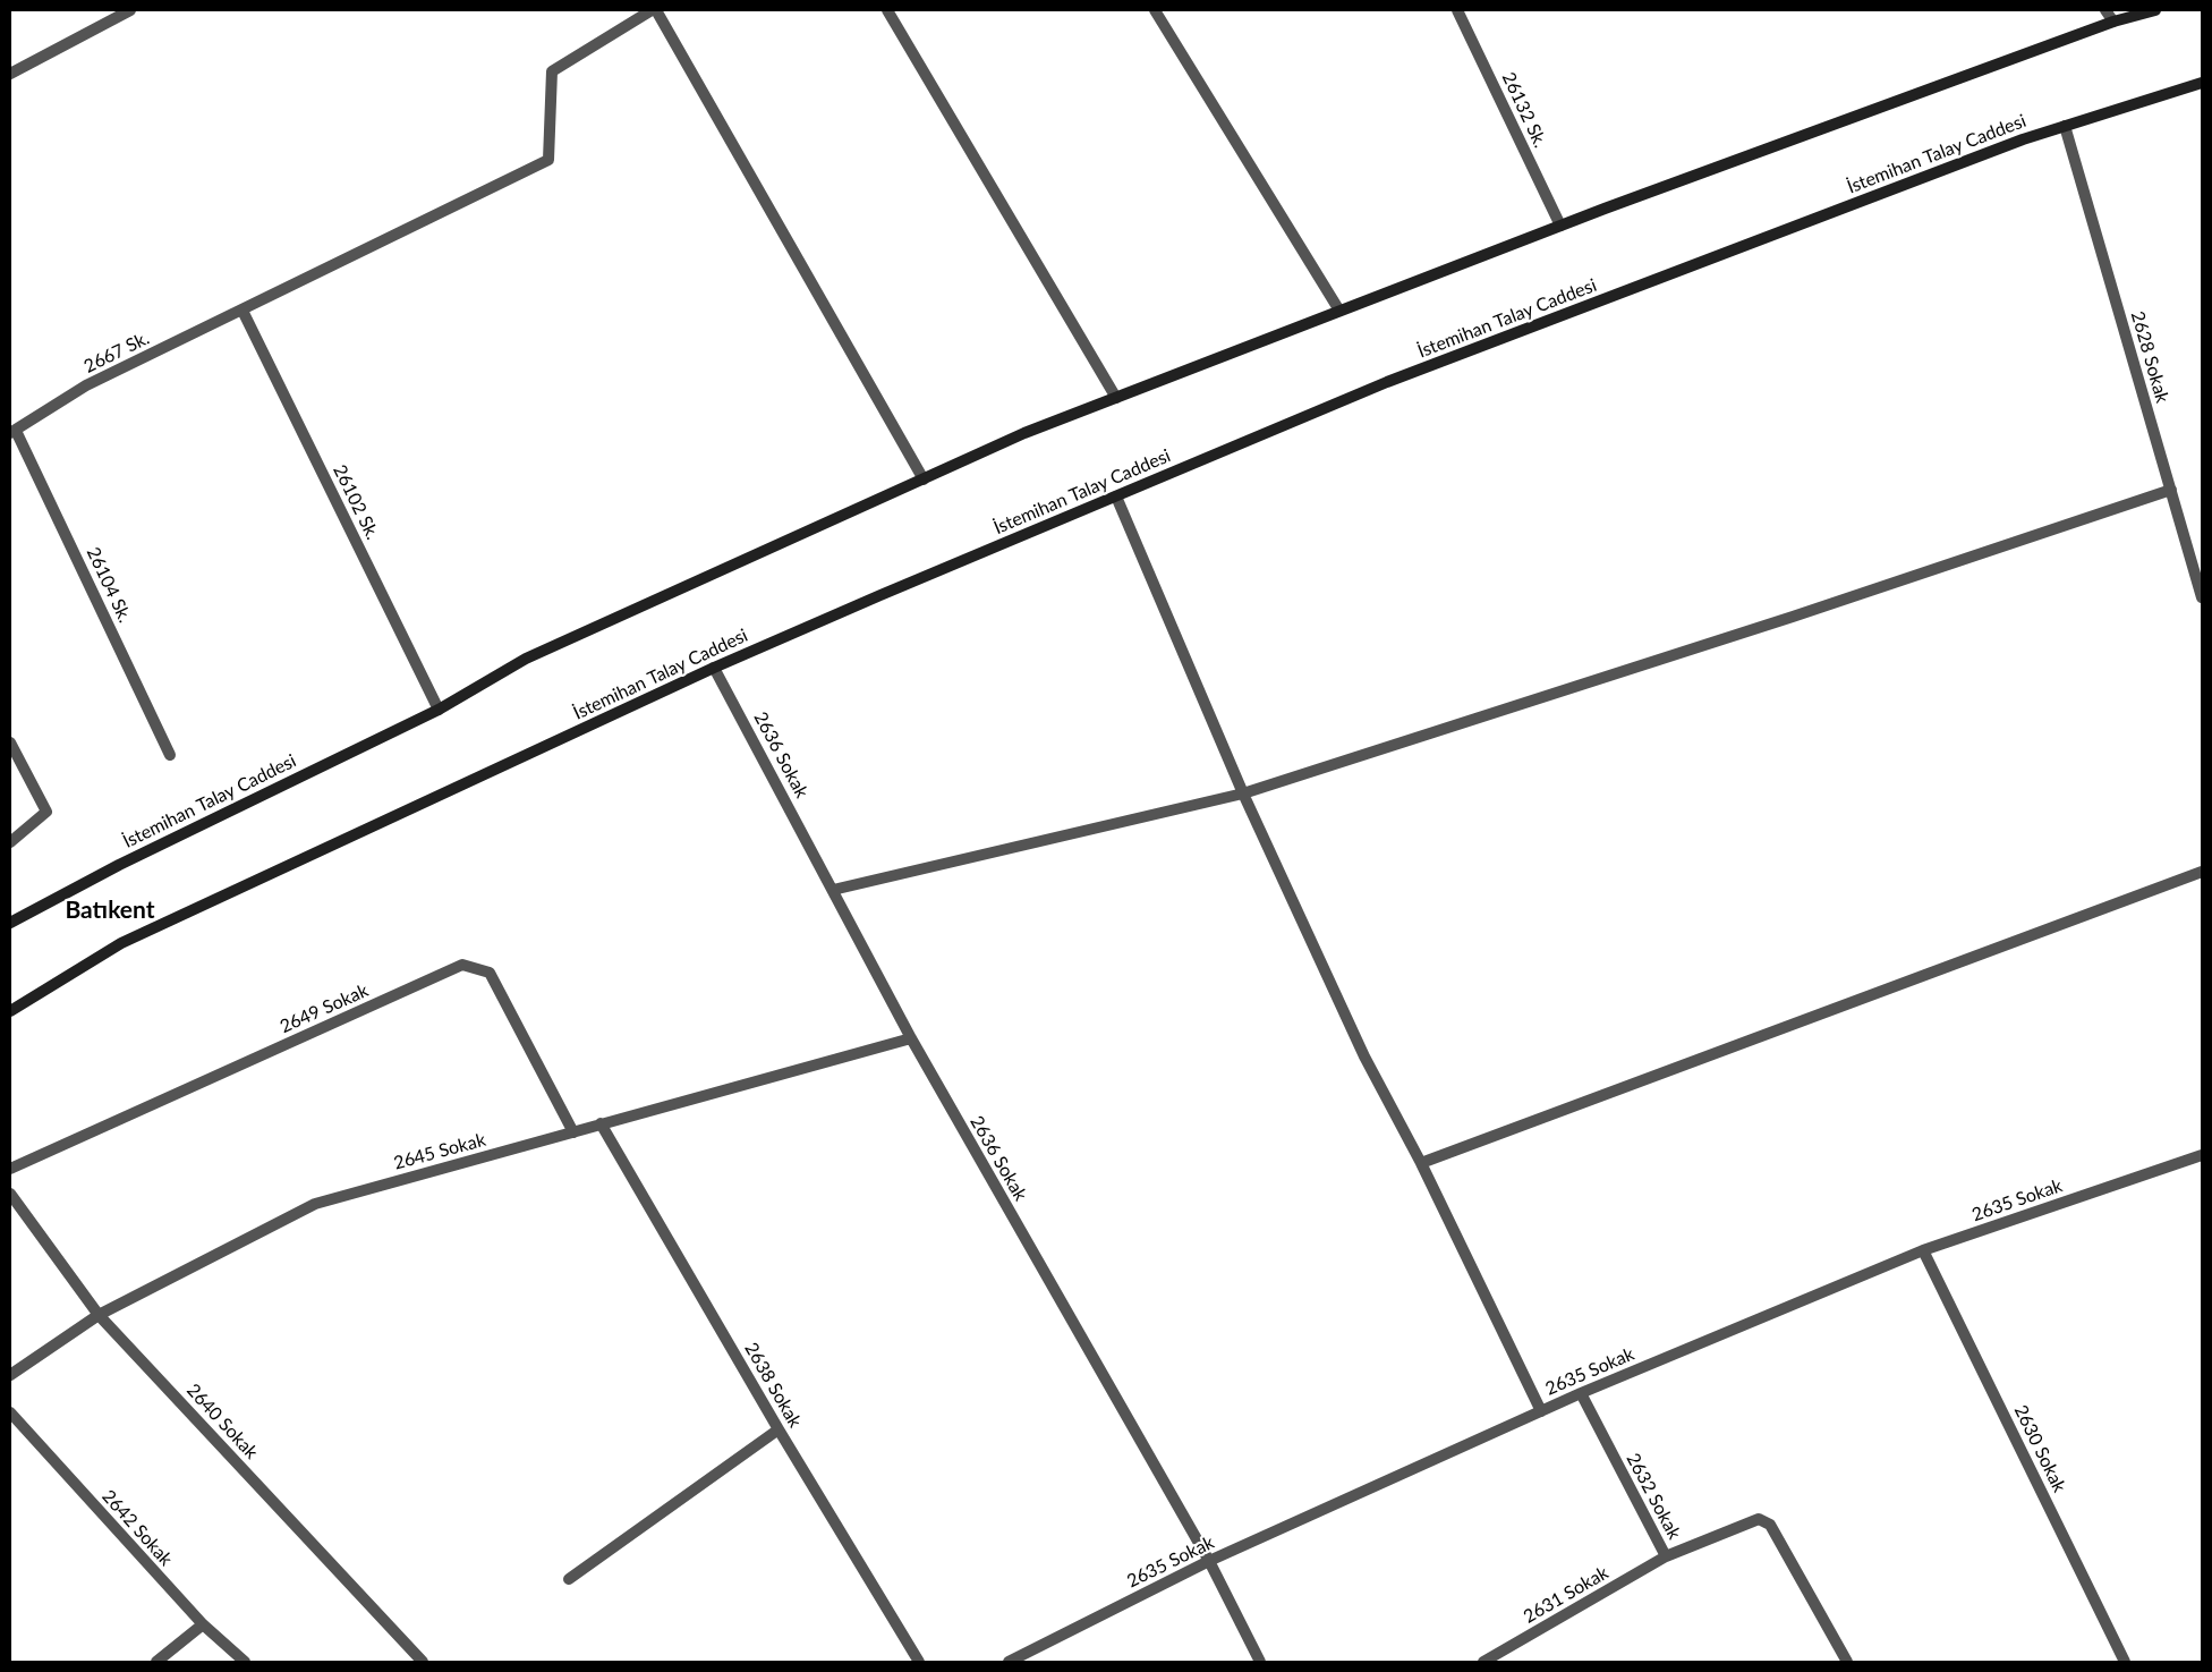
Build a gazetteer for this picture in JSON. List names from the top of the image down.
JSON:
{
  "streets": {
    "main road": ["İstemihan Talay Caddesi"],
    "street": [
      "26132 Sk.",
      "2667 Sk.",
      "2628 Sokak",
      "26102 Sk.",
      "26104 Sk.",
      "2636 Sokak",
      "2649 Sokak",
      "2645 Sokak",
      "2635 Sokak",
      "2638 Sokak",
      "2640 Sokak",
      "2630 Sokak",
      "2632 Sokak",
      "2642 Sokak",
      "2631 Sokak"
    ]
  },
  "crossings": [
    ["26132 Sk.", "İstemihan Talay Caddesi"],
    ["İstemihan Talay Caddesi", "2628 Sokak"],
    ["İstemihan Talay Caddesi", "26102 Sk."],
    ["İstemihan Talay Caddesi", "2636 Sokak"],
    ["2667 Sk.", "26102 Sk."],
    ["2667 Sk.", "26104 Sk."],
    ["2636 Sokak", "2645 Sokak"],
    ["2636 Sokak", "2635 Sokak"],
    ["2649 Sokak", "2645 Sokak"],
    ["2645 Sokak", "2638 Sokak"],
    ["2645 Sokak", "2640 Sokak"],
    ["2635 Sokak", "2630 Sokak"],
    ["2635 Sokak", "2632 Sokak"],
    ["2632 Sokak", "2631 Sokak"]
  ],
  "districts": ["Batıkent"]
}
